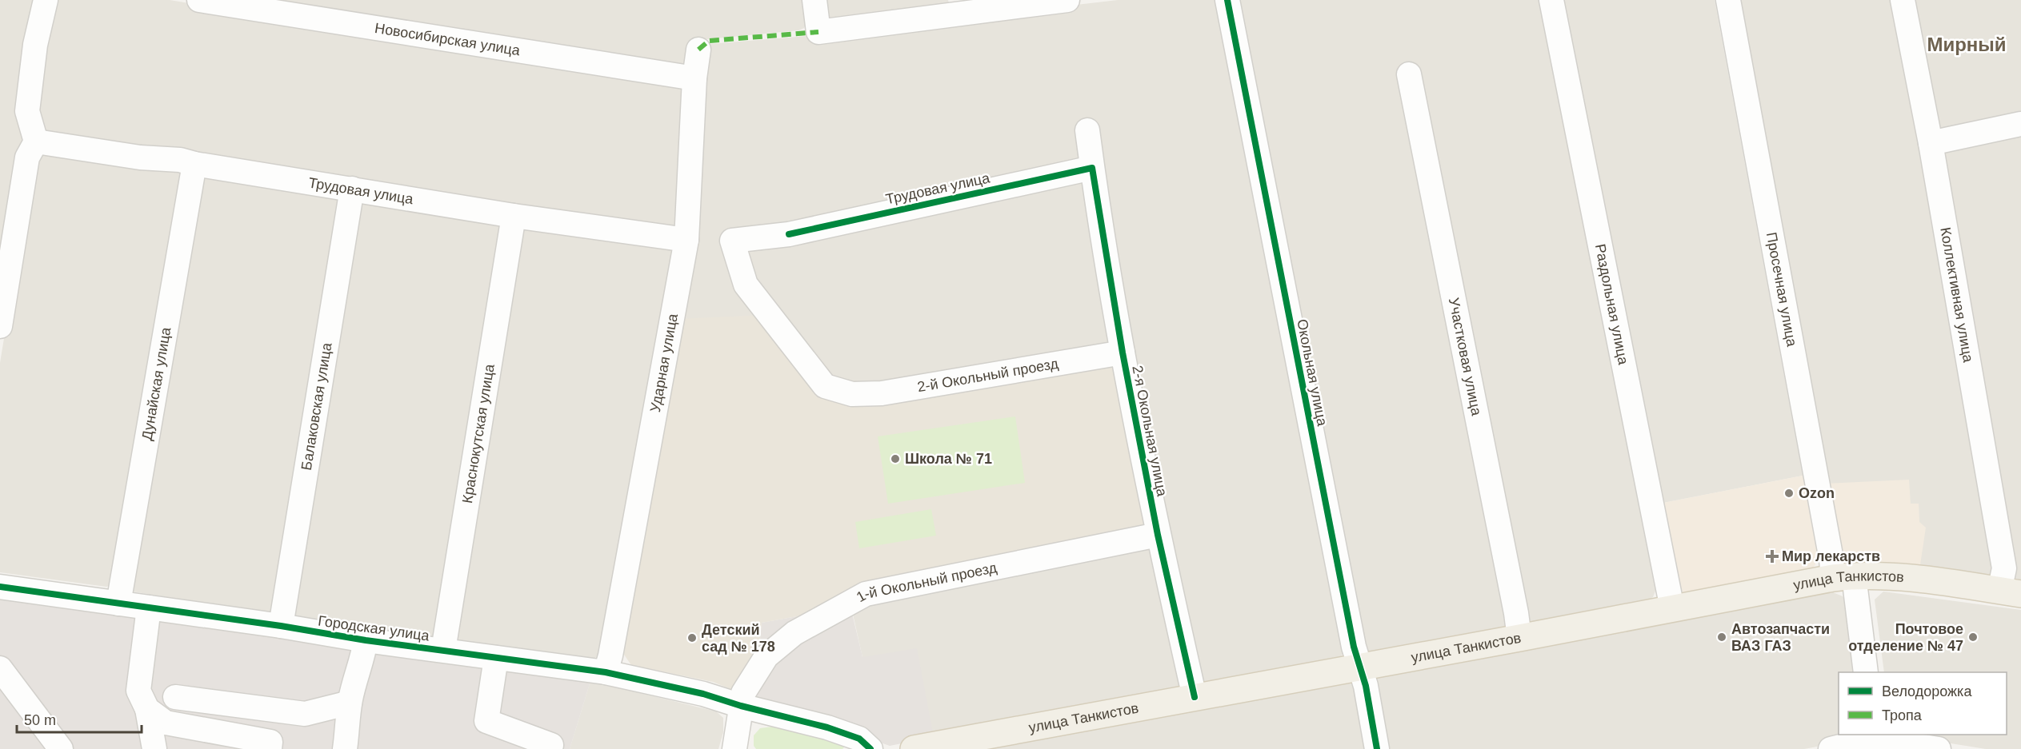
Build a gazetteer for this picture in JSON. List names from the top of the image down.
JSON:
{
  "streets": {
    "main road": ["улица Танкистов"],
    "street": [
      "Новосибирская улица",
      "Трудовая улица",
      "Просечная улица",
      "Коллективная улица",
      "Раздольная улица",
      "Участковая улица",
      "Ударная улица",
      "Окольная улица",
      "2-й Окольный проезд",
      "Дунайская улица",
      "Балаковская улица",
      "2-я Окольная улица",
      "Краснокутская улица",
      "1-й Окольный проезд",
      "Городская улица"
    ]
  },
  "crossings": [
    ["Новосибирская улица", "Ударная улица"],
    ["Трудовая улица", "Ударная улица"],
    ["Трудовая улица", "2-й Окольный проезд"],
    ["Трудовая улица", "Дунайская улица"],
    ["Трудовая улица", "Балаковская улица"],
    ["Трудовая улица", "2-я Окольная улица"],
    ["Трудовая улица", "Краснокутская улица"],
    ["Просечная улица", "улица Танкистов"],
    ["Коллективная улица", "улица Танкистов"],
    ["Раздольная улица", "улица Танкистов"],
    ["Участковая улица", "улица Танкистов"],
    ["Ударная улица", "Городская улица"],
    ["Окольная улица", "улица Танкистов"],
    ["2-й Окольный проезд", "2-я Окольная улица"],
    ["Дунайская улица", "Городская улица"],
    ["Балаковская улица", "Городская улица"],
    ["2-я Окольная улица", "улица Танкистов"],
    ["2-я Окольная улица", "1-й Окольный проезд"],
    ["Краснокутская улица", "Городская улица"],
    ["1-й Окольный проезд", "Городская улица"]
  ],
  "districts": ["Мирный"],
  "places": {
    "other": [
      "Школа № 71",
      "Ozon",
      "Автозапчасти ВАЗ ГАЗ",
      "Почтовое отделение № 47",
      "Детский сад № 178"
    ],
    "health": ["Мир лекарств"]
  },
  "legend": ["Велодорожка", "Тропа"],
  "scale_bar": "50 m"
}
